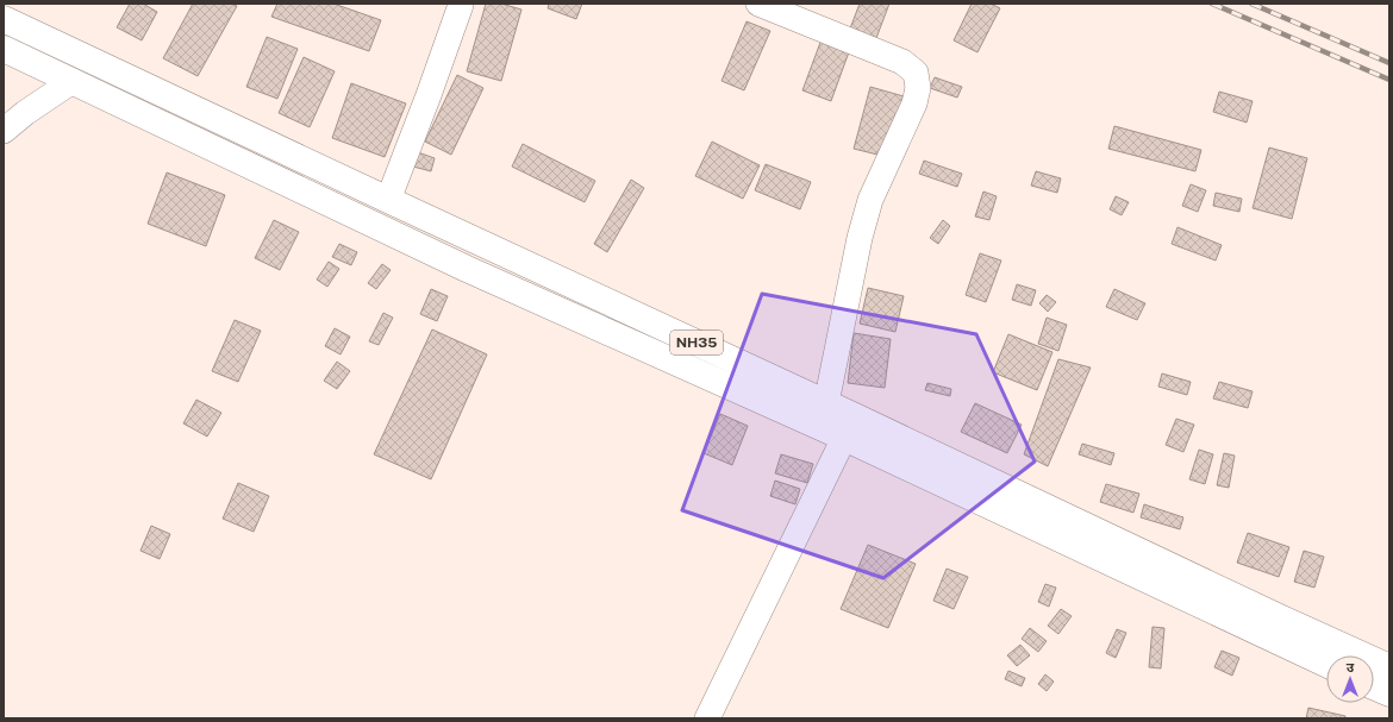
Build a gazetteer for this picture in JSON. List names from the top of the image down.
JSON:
{
  "streets": {
    "highway": ["NH35"]
  },
  "north": "top"
}
